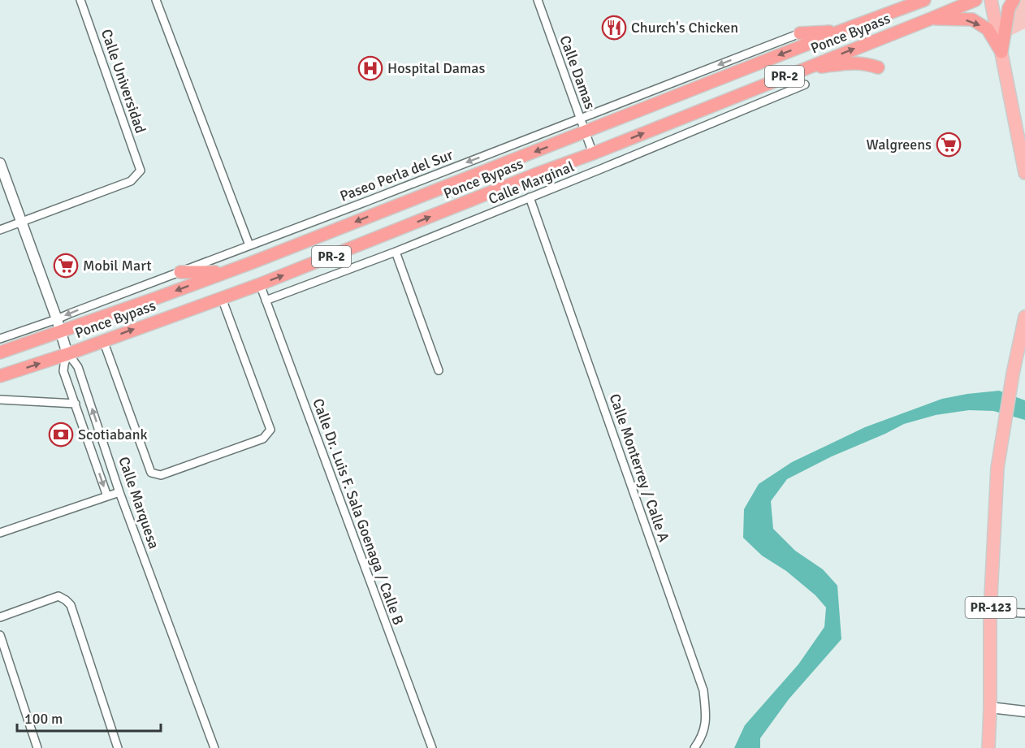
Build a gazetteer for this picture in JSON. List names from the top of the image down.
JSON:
{
  "streets": {
    "highway": ["Ponce Bypass", "PR-2"],
    "main road": ["PR-123"],
    "street": [
      "Calle Damas",
      "Calle Universidad",
      "Paseo Perla del Sur",
      "Calle Marginal",
      "Calle Monterrey / Calle A",
      "Calle Marquesa",
      "Calle Dr. Luis F. Sala Goenaga / Calle B"
    ]
  },
  "crossings": [
    ["Ponce Bypass", "Calle Damas"],
    ["Ponce Bypass", "Calle Marquesa"],
    ["Ponce Bypass", "Calle Dr. Luis F. Sala Goenaga / Calle B"],
    ["Calle Damas", "Paseo Perla del Sur"],
    ["Calle Marginal", "Calle Monterrey / Calle A"],
    ["Calle Marginal", "Calle Dr. Luis F. Sala Goenaga / Calle B"]
  ],
  "one_way": ["Paseo Perla del Sur"],
  "places": {
    "restaurant": ["Church's Chicken"],
    "hospital": ["Hospital Damas"],
    "supermarket": ["Walgreens", "Mobil Mart"],
    "bank": ["Scotiabank"]
  },
  "scale_bar": "100 m"
}
